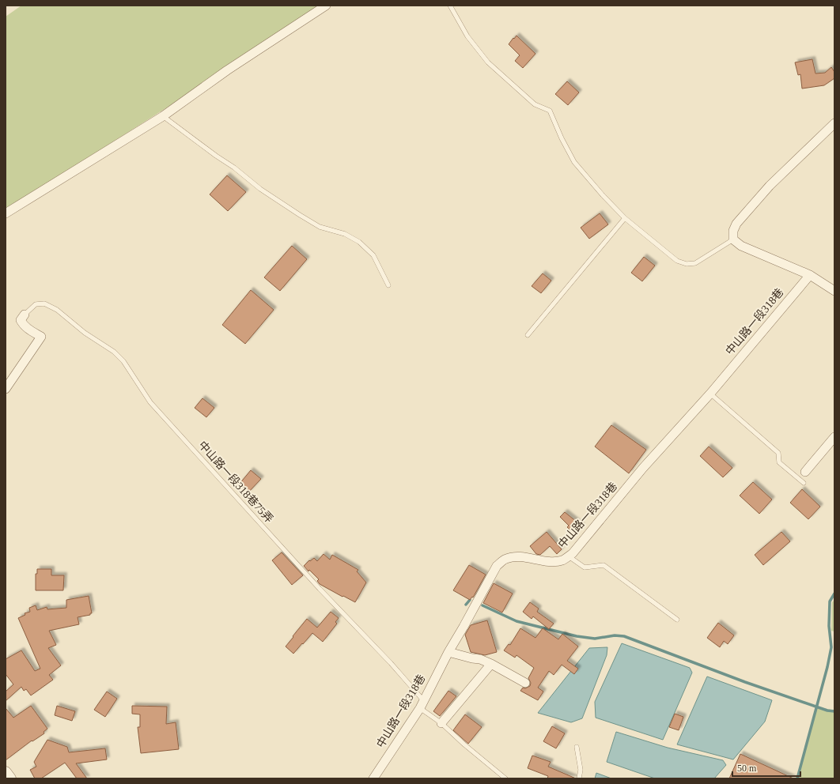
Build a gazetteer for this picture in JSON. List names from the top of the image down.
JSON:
{
  "streets": {
    "street": ["中山路一段318巷"],
    "lane": ["中山路一段318巷75弄"]
  },
  "crossings": [
    ["中山路一段318巷", "中山路一段318巷75弄"]
  ],
  "scale_bar": "50 m"
}
